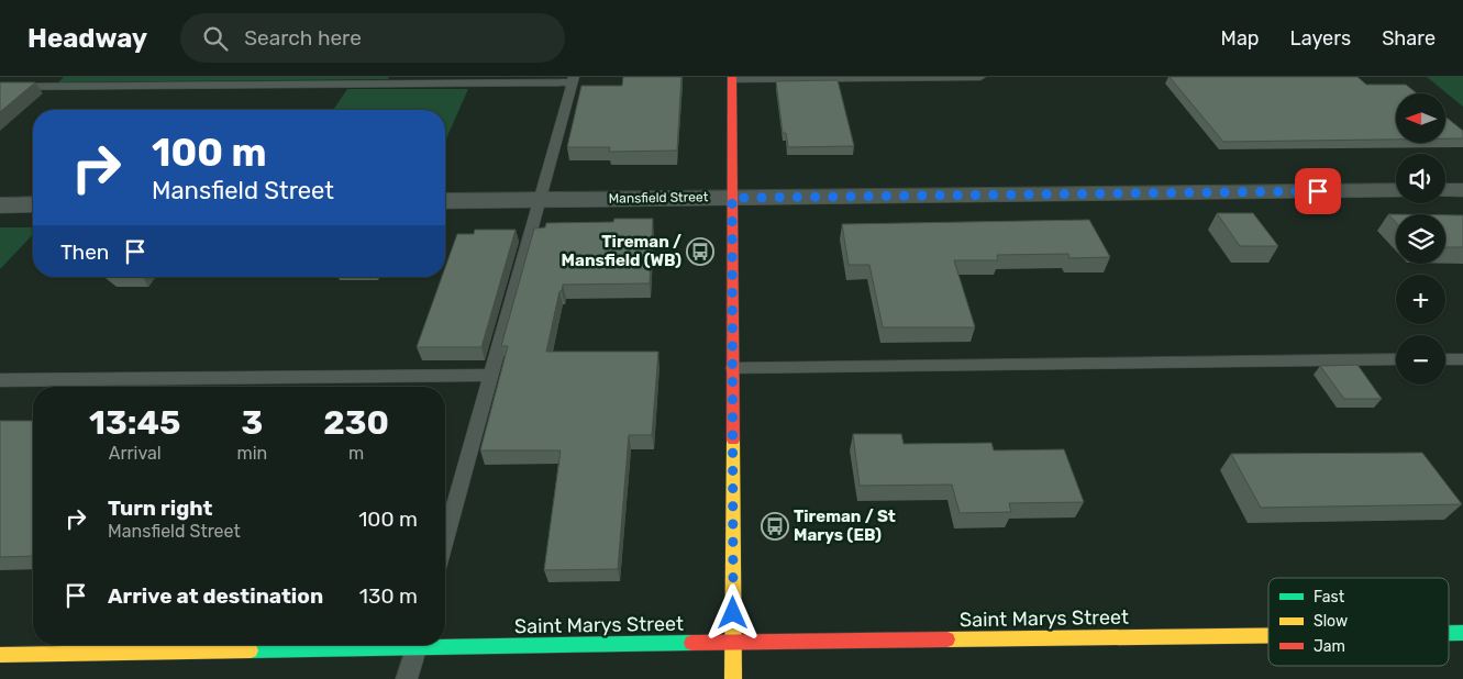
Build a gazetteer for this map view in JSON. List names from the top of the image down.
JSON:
{
  "streets": {
    "street": ["Mansfield Street", "Saint Marys Street"]
  },
  "places": {
    "bus stop": ["Tireman / Mansfield (WB)", "Tireman / St Marys (EB)"]
  },
  "legend": ["Fast", "Slow", "Jam"],
  "north": "left",
  "page": {
    "header": "Headway",
    "search": "Search here",
    "nav": ["Map", "Layers", "Share"],
    "map_buttons": ["+", "−"],
    "turn": ["100 m", "Mansfield Street"],
    "then": "Then",
    "eta": [
      "13:45",
      "Arrival",
      "3",
      "min",
      "230",
      "m"
    ],
    "list": [
      {
        "name": "Turn right",
        "note": "Mansfield Street",
        "value": "100 m"
      },
      {
        "name": "Arrive at destination",
        "value": "130 m"
      }
    ]
  }
}
